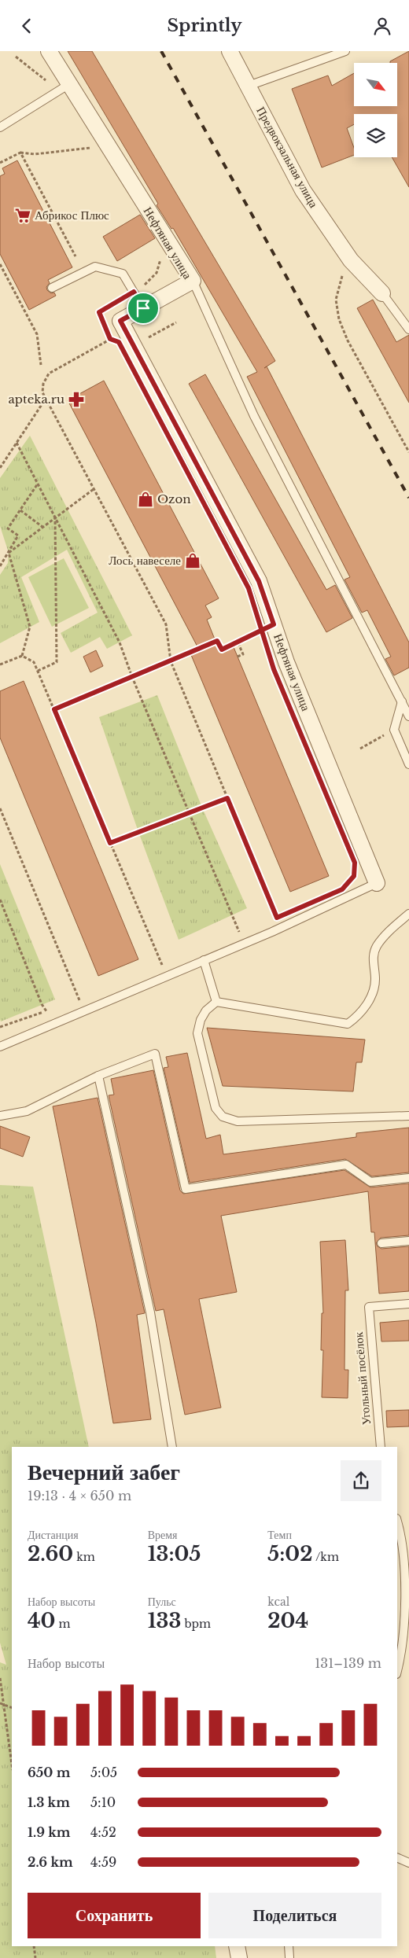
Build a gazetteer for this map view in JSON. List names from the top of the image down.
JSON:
{
  "streets": {
    "street": ["Предвокзальная улица", "Нефтяная улица"],
    "lane": ["Угольный посёлок"]
  },
  "places": {
    "supermarket": ["Абрикос Плюс"],
    "pharmacy": ["apteka.ru"],
    "shop": ["Ozon", "Лось навеселе"]
  },
  "north": "bottom right",
  "page": {
    "header": "Sprintly",
    "heading": ["Вечерний забег", "19:13 · 4 × 650 m"],
    "stats": [
      ["Дистанция", "2.60 km"],
      ["Время", "13:05"],
      ["Темп", "5:02 /km"],
      ["Набор высоты", "40 m"],
      ["Пульс", "133 bpm"],
      ["kcal", "204"]
    ],
    "chart": ["Набор высоты", "131–139 m"],
    "list": [
      {
        "name": "650 m",
        "note": "5:05"
      },
      {
        "name": "1.3 km",
        "note": "5:10"
      },
      {
        "name": "1.9 km",
        "note": "4:52"
      },
      {
        "name": "2.6 km",
        "note": "4:59"
      }
    ],
    "buttons": ["Сохранить", "Поделиться"]
  }
}
